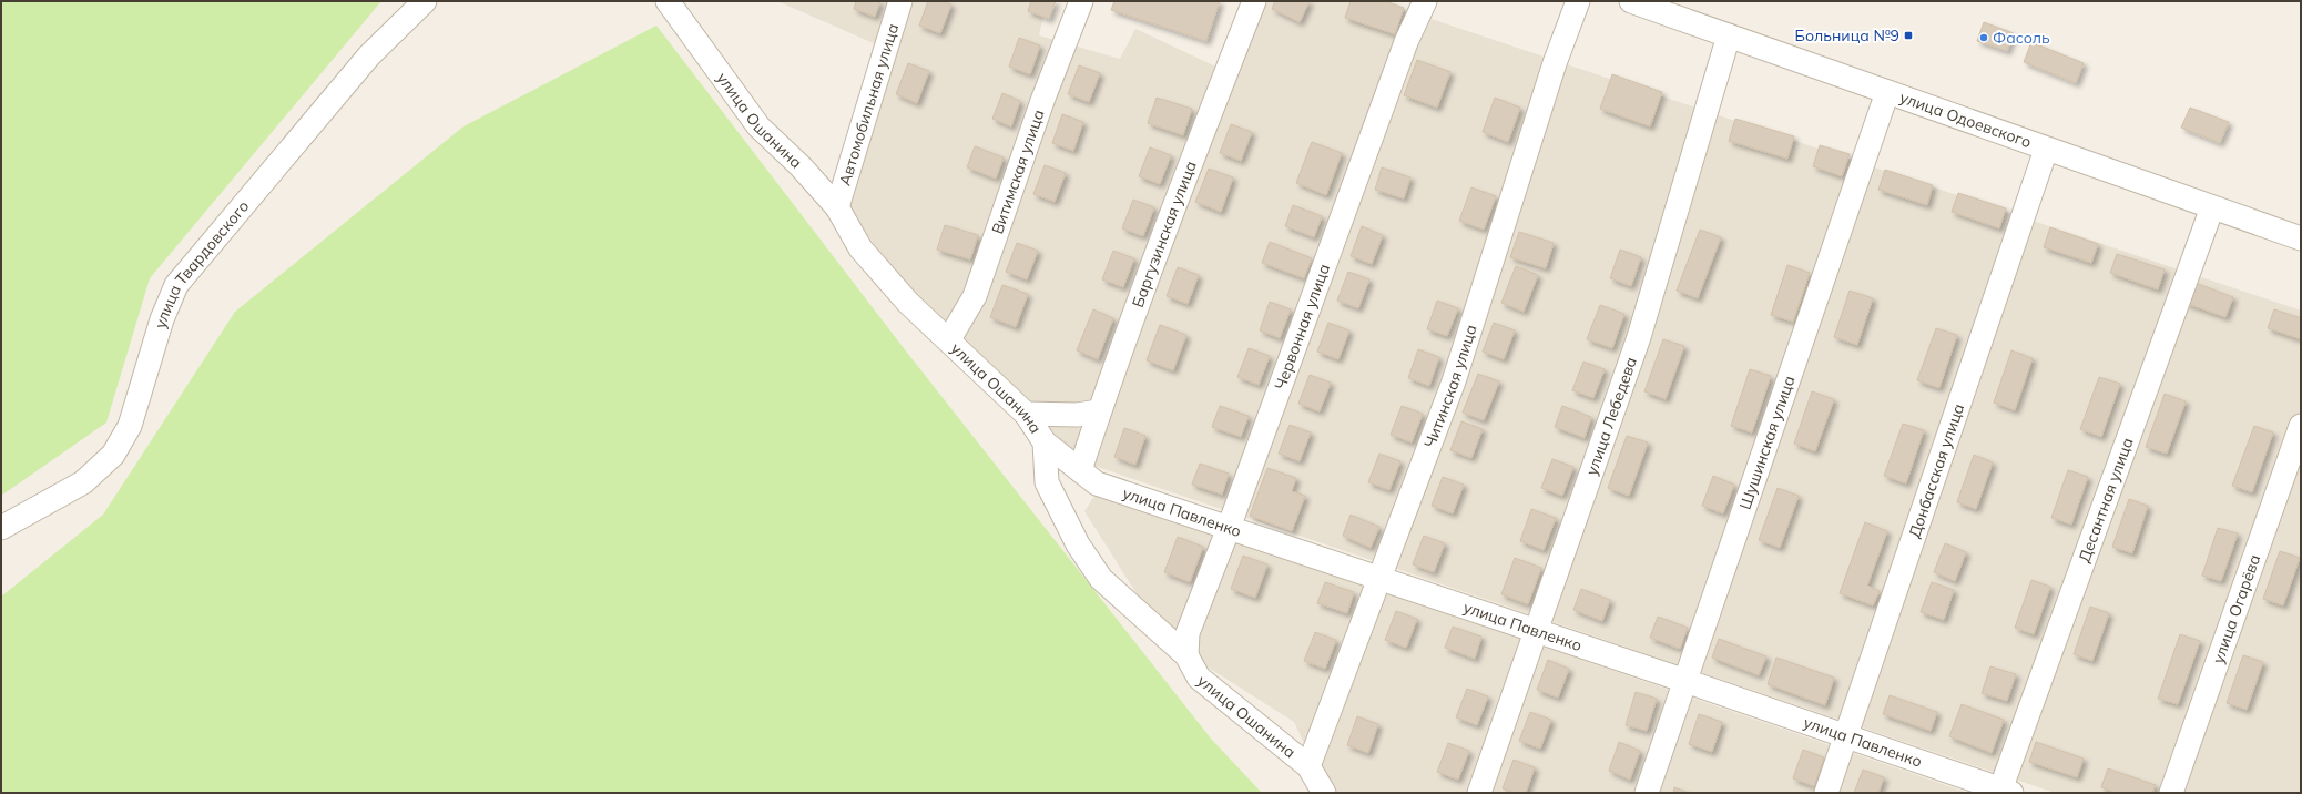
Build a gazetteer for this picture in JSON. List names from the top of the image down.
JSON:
{
  "streets": {
    "street": [
      "Автомобильная улица",
      "улица Ошанина",
      "улица Одоевского",
      "Витимская улица",
      "Баргузинская улица",
      "улица Твардовского",
      "Червонная улица",
      "Читинская улица",
      "улица Лебедева",
      "Шушинская улица",
      "Донбасская улица",
      "Десантная улица",
      "улица Павленко",
      "улица Огарёва"
    ]
  },
  "crossings": [
    ["Автомобильная улица", "улица Ошанина"],
    ["улица Ошанина", "Витимская улица"],
    ["улица Ошанина", "Червонная улица"],
    ["улица Ошанина", "Читинская улица"],
    ["улица Ошанина", "улица Павленко"],
    ["улица Одоевского", "улица Лебедева"],
    ["улица Одоевского", "Шушинская улица"],
    ["улица Одоевского", "Донбасская улица"],
    ["улица Одоевского", "Десантная улица"],
    ["Баргузинская улица", "улица Павленко"],
    ["Червонная улица", "улица Павленко"],
    ["Читинская улица", "улица Павленко"],
    ["улица Лебедева", "улица Павленко"],
    ["Шушинская улица", "улица Павленко"],
    ["Донбасская улица", "улица Павленко"],
    ["Десантная улица", "улица Павленко"]
  ],
  "places": {
    "transit": ["Больница №9"],
    "other": ["Фасоль"]
  }
}
